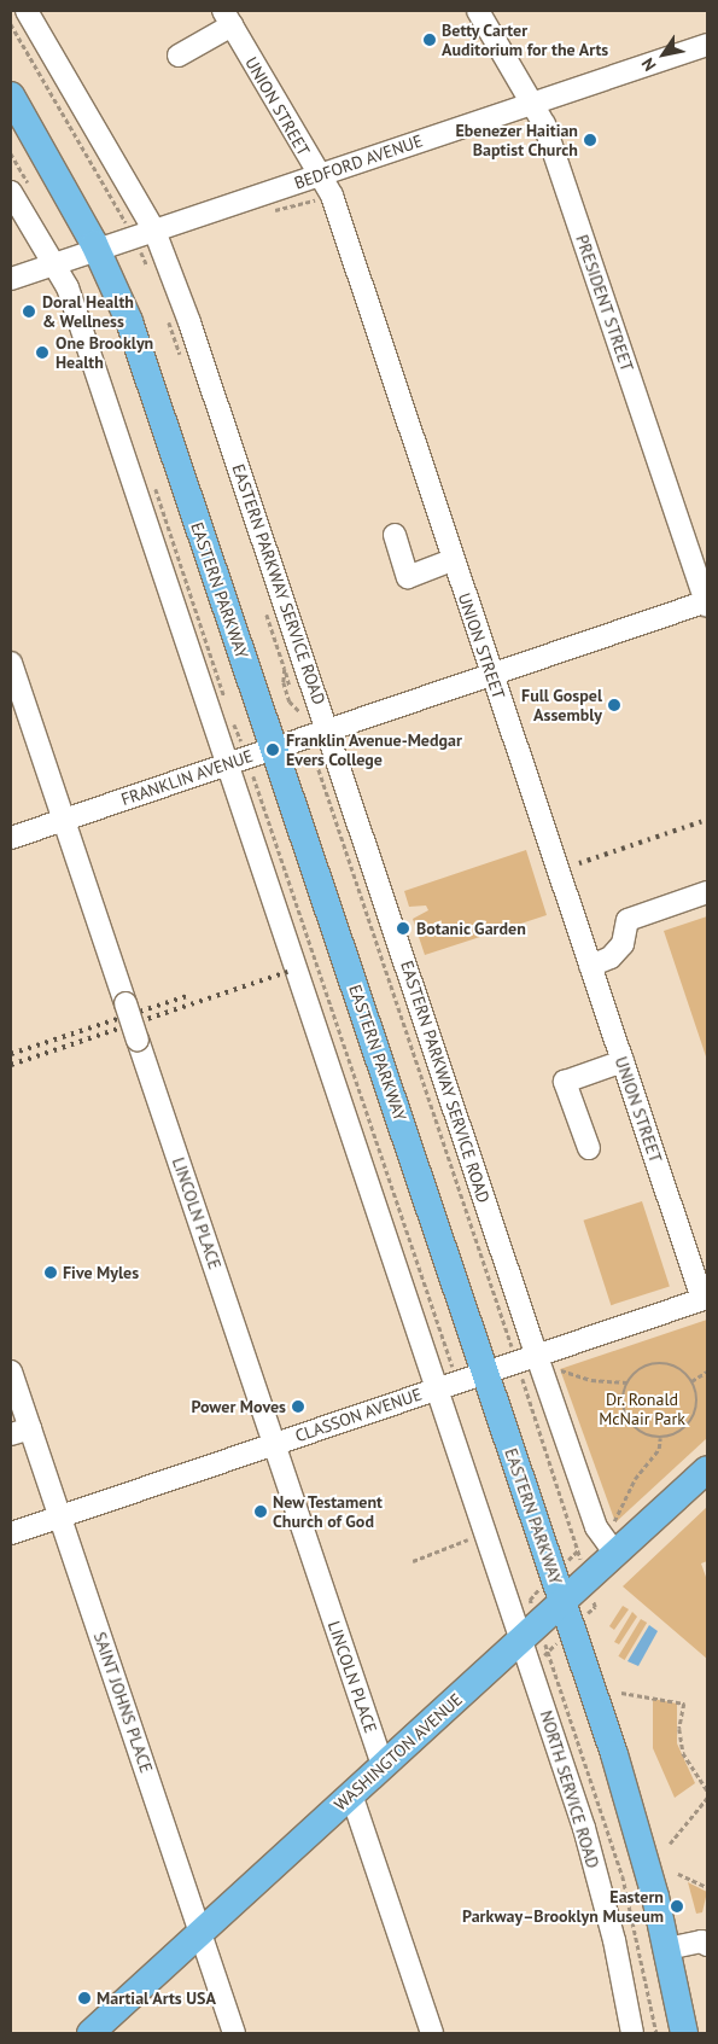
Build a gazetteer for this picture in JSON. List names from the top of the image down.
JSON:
{
  "streets": {
    "main road": ["EASTERN PARKWAY", "WASHINGTON AVENUE"],
    "street": [
      "UNION STREET",
      "BEDFORD AVENUE",
      "PRESIDENT STREET",
      "EASTERN PARKWAY SERVICE ROAD",
      "FRANKLIN AVENUE",
      "LINCOLN PLACE",
      "CLASSON AVENUE",
      "SAINT JOHNS PLACE",
      "NORTH SERVICE ROAD"
    ]
  },
  "crossings": [
    ["UNION STREET", "BEDFORD AVENUE"],
    ["UNION STREET", "FRANKLIN AVENUE"],
    ["UNION STREET", "CLASSON AVENUE"],
    ["BEDFORD AVENUE", "PRESIDENT STREET"],
    ["BEDFORD AVENUE", "EASTERN PARKWAY SERVICE ROAD"],
    ["BEDFORD AVENUE", "EASTERN PARKWAY"],
    ["PRESIDENT STREET", "FRANKLIN AVENUE"],
    ["EASTERN PARKWAY SERVICE ROAD", "FRANKLIN AVENUE"],
    ["EASTERN PARKWAY SERVICE ROAD", "CLASSON AVENUE"],
    ["EASTERN PARKWAY SERVICE ROAD", "WASHINGTON AVENUE"],
    ["EASTERN PARKWAY", "FRANKLIN AVENUE"],
    ["EASTERN PARKWAY", "CLASSON AVENUE"],
    ["EASTERN PARKWAY", "WASHINGTON AVENUE"],
    ["FRANKLIN AVENUE", "LINCOLN PLACE"],
    ["LINCOLN PLACE", "CLASSON AVENUE"],
    ["LINCOLN PLACE", "WASHINGTON AVENUE"],
    ["CLASSON AVENUE", "SAINT JOHNS PLACE"],
    ["SAINT JOHNS PLACE", "WASHINGTON AVENUE"],
    ["WASHINGTON AVENUE", "NORTH SERVICE ROAD"]
  ],
  "parks": ["Dr. Ronald McNair Park"],
  "places": [
    "Betty Carter Auditorium for the Arts",
    "Ebenezer Haitian Baptist Church",
    "Doral Health & Wellness",
    "One Brooklyn Health",
    "Full Gospel Assembly",
    "Franklin Avenue-Medgar Evers College",
    "Botanic Garden",
    "Five Myles",
    "Power Moves",
    "New Testament Church of God",
    "Eastern Parkway–Brooklyn Museum",
    "Martial Arts USA"
  ],
  "north": "bottom left"
}
